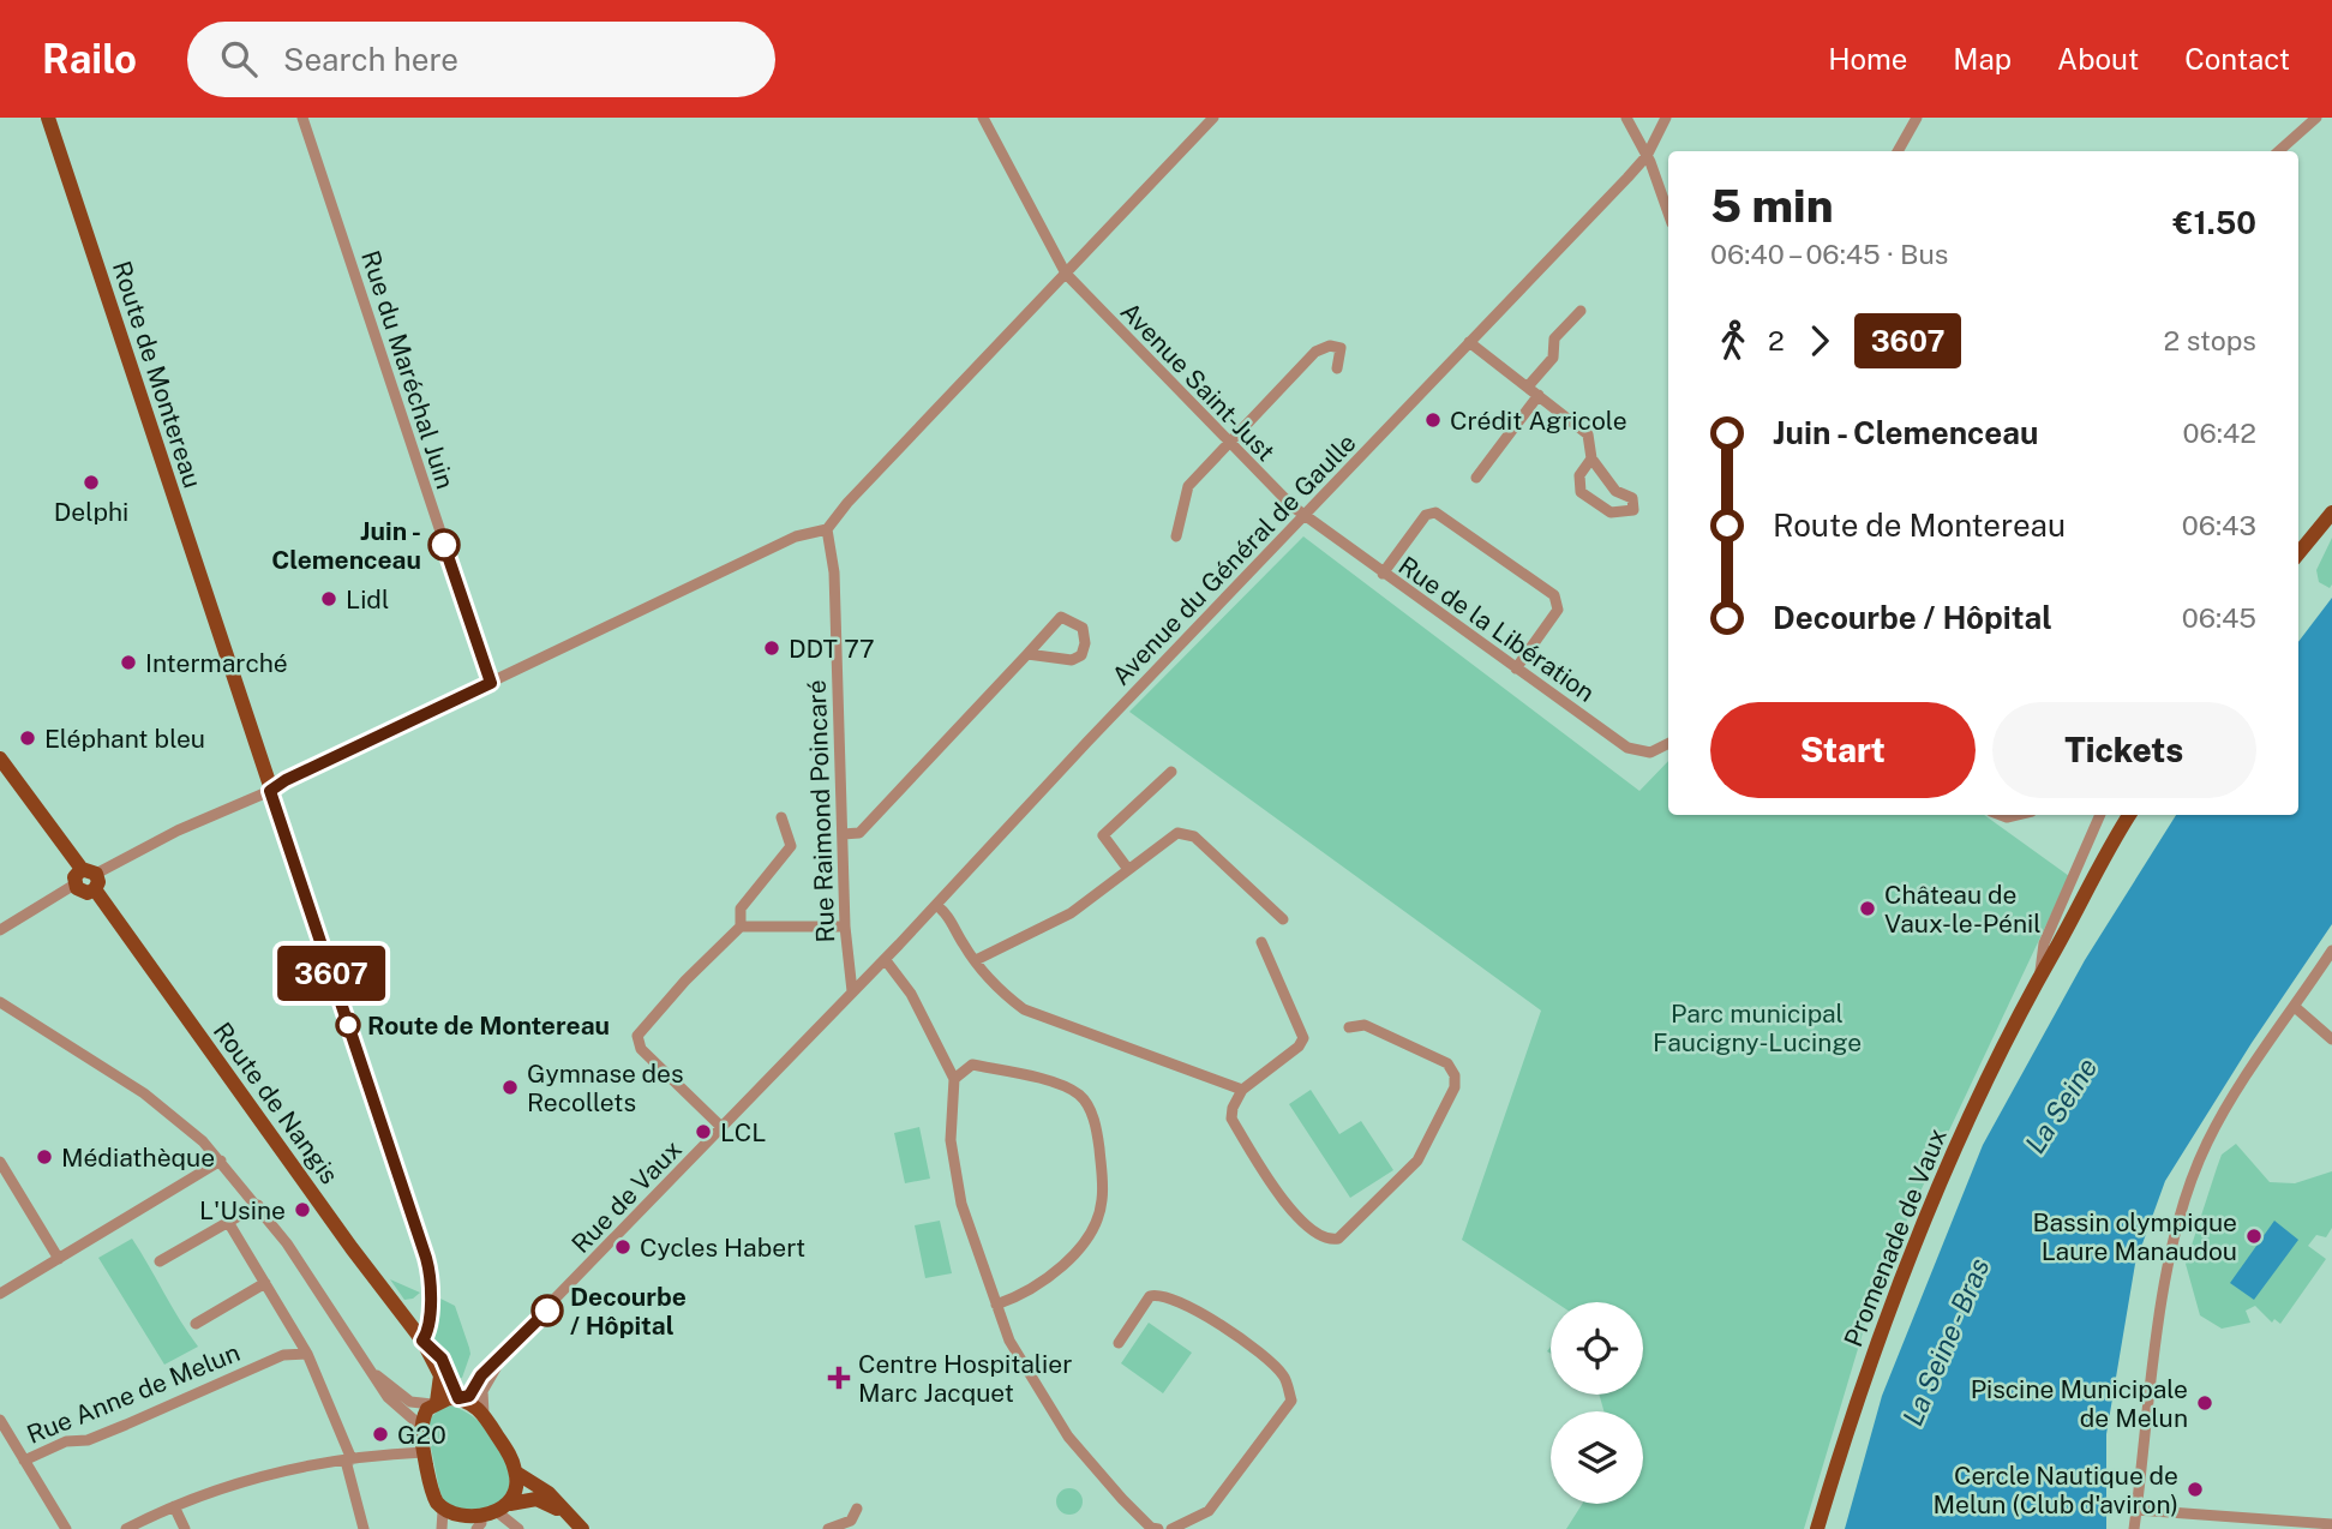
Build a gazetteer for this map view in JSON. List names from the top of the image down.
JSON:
{
  "streets": {
    "main road": ["Route de Montereau", "Route de Nangis", "Promenade de Vaux"],
    "street": [
      "Rue du Maréchal Juin",
      "Avenue Saint-Just",
      "Avenue du Général de Gaulle",
      "Rue de la Libération",
      "Rue Raimond Poincaré",
      "Rue de Vaux",
      "Rue Anne de Melun"
    ]
  },
  "crossings": [
    ["Route de Montereau", "Route de Nangis"],
    ["Avenue Saint-Just", "Avenue du Général de Gaulle"],
    ["Avenue Saint-Just", "Rue de la Libération"],
    ["Avenue du Général de Gaulle", "Rue de la Libération"],
    ["Avenue du Général de Gaulle", "Rue Raimond Poincaré"],
    ["Avenue du Général de Gaulle", "Rue de Vaux"],
    ["Rue Raimond Poincaré", "Rue de Vaux"],
    ["Route de Nangis", "Rue de Vaux"]
  ],
  "water": ["La Seine", "La Seine - Bras"],
  "parks": ["Parc municipal Faucigny-Lucinge"],
  "places": {
    "other": [
      "Crédit Agricole",
      "Delphi",
      "Juin - Clemenceau",
      "Lidl",
      "DDT 77",
      "Intermarché",
      "Eléphant bleu",
      "Château de Vaux-le-Pénil",
      "Route de Montereau",
      "Gymnase des Recollets",
      "LCL",
      "Médiathèque",
      "L'Usine",
      "Bassin olympique Laure Manaudou",
      "Cycles Habert",
      "Decourbe / Hôpital",
      "Piscine Municipale de Melun",
      "G20",
      "Cercle Nautique de Melun (Club d'aviron)"
    ],
    "health": ["Centre Hospitalier Marc Jacquet"]
  },
  "lines": ["bus line 3607"],
  "page": {
    "header": "Railo",
    "search": "Search here",
    "nav": [
      "Home",
      "Map",
      "About",
      "Contact"
    ],
    "on_map": "3607",
    "heading": ["5 min", "06:40 – 06:45 · Bus", "€1.50"],
    "legs": ["2", "3607", "2 stops"],
    "list": [
      {
        "name": "Juin - Clemenceau",
        "value": "06:42"
      },
      {
        "name": "Route de Montereau",
        "value": "06:43"
      },
      {
        "name": "Decourbe / Hôpital",
        "value": "06:45"
      }
    ],
    "buttons": ["Start", "Tickets"]
  }
}
